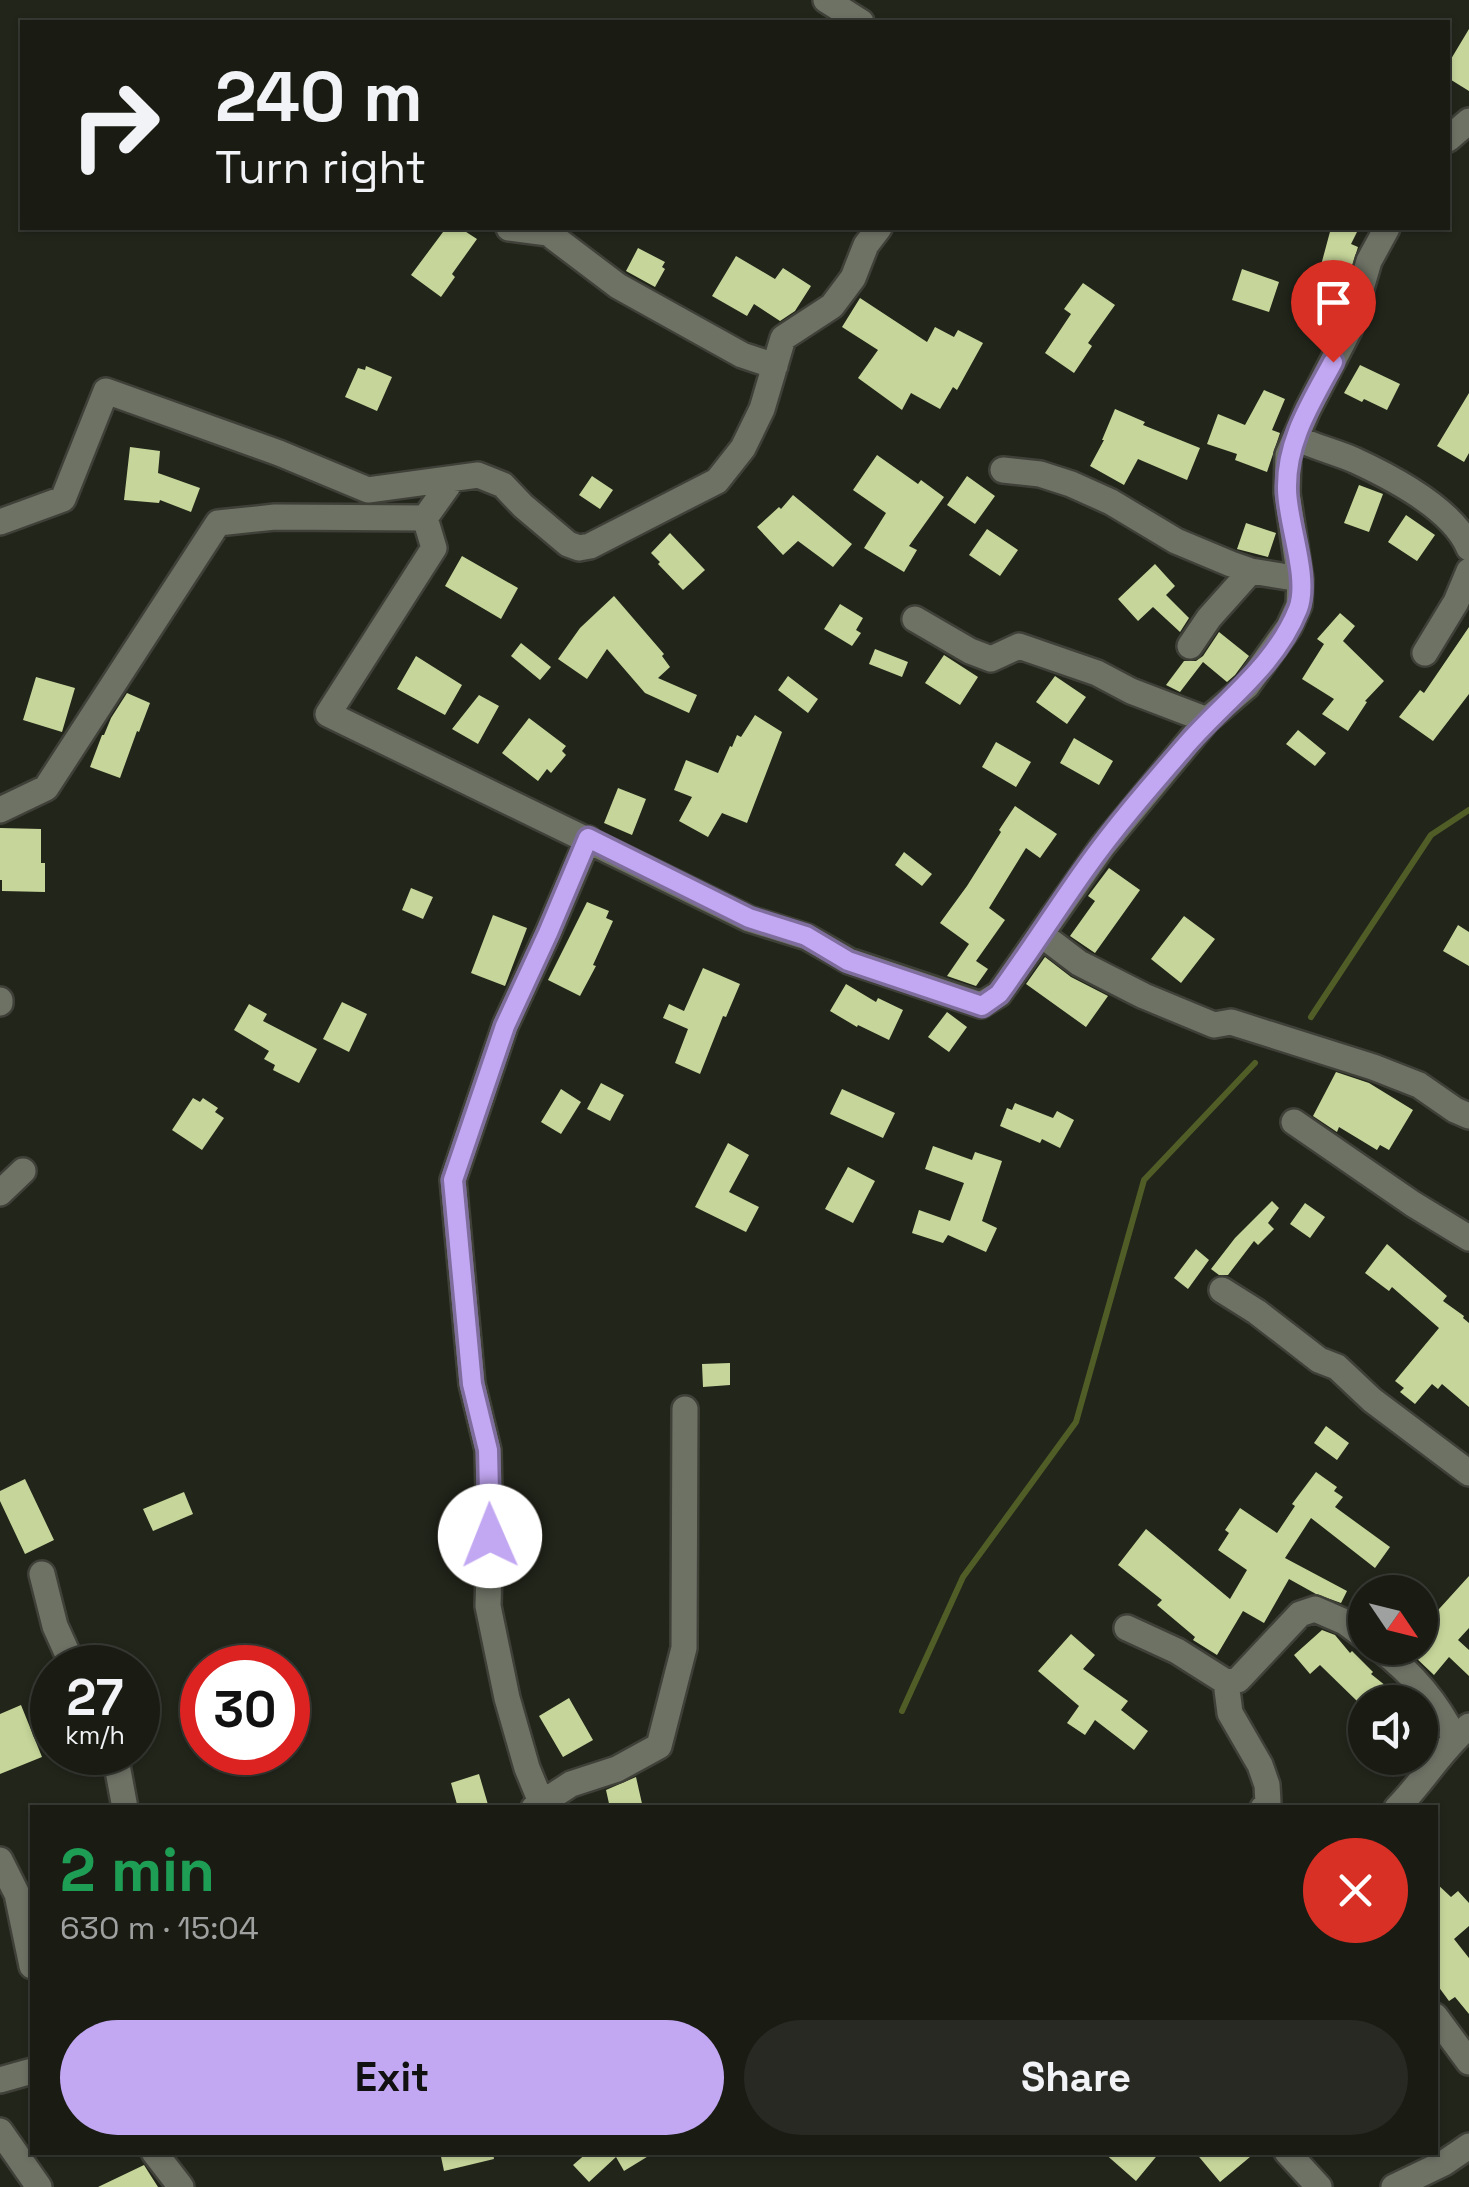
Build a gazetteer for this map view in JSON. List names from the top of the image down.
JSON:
{
  "north": "bottom right",
  "page": {
    "turn": ["240 m", "Turn right"],
    "speed": "27 km/h",
    "limit": "30",
    "heading": ["2 min", "630 m · 15:04"],
    "buttons": ["Exit", "Share"]
  }
}
